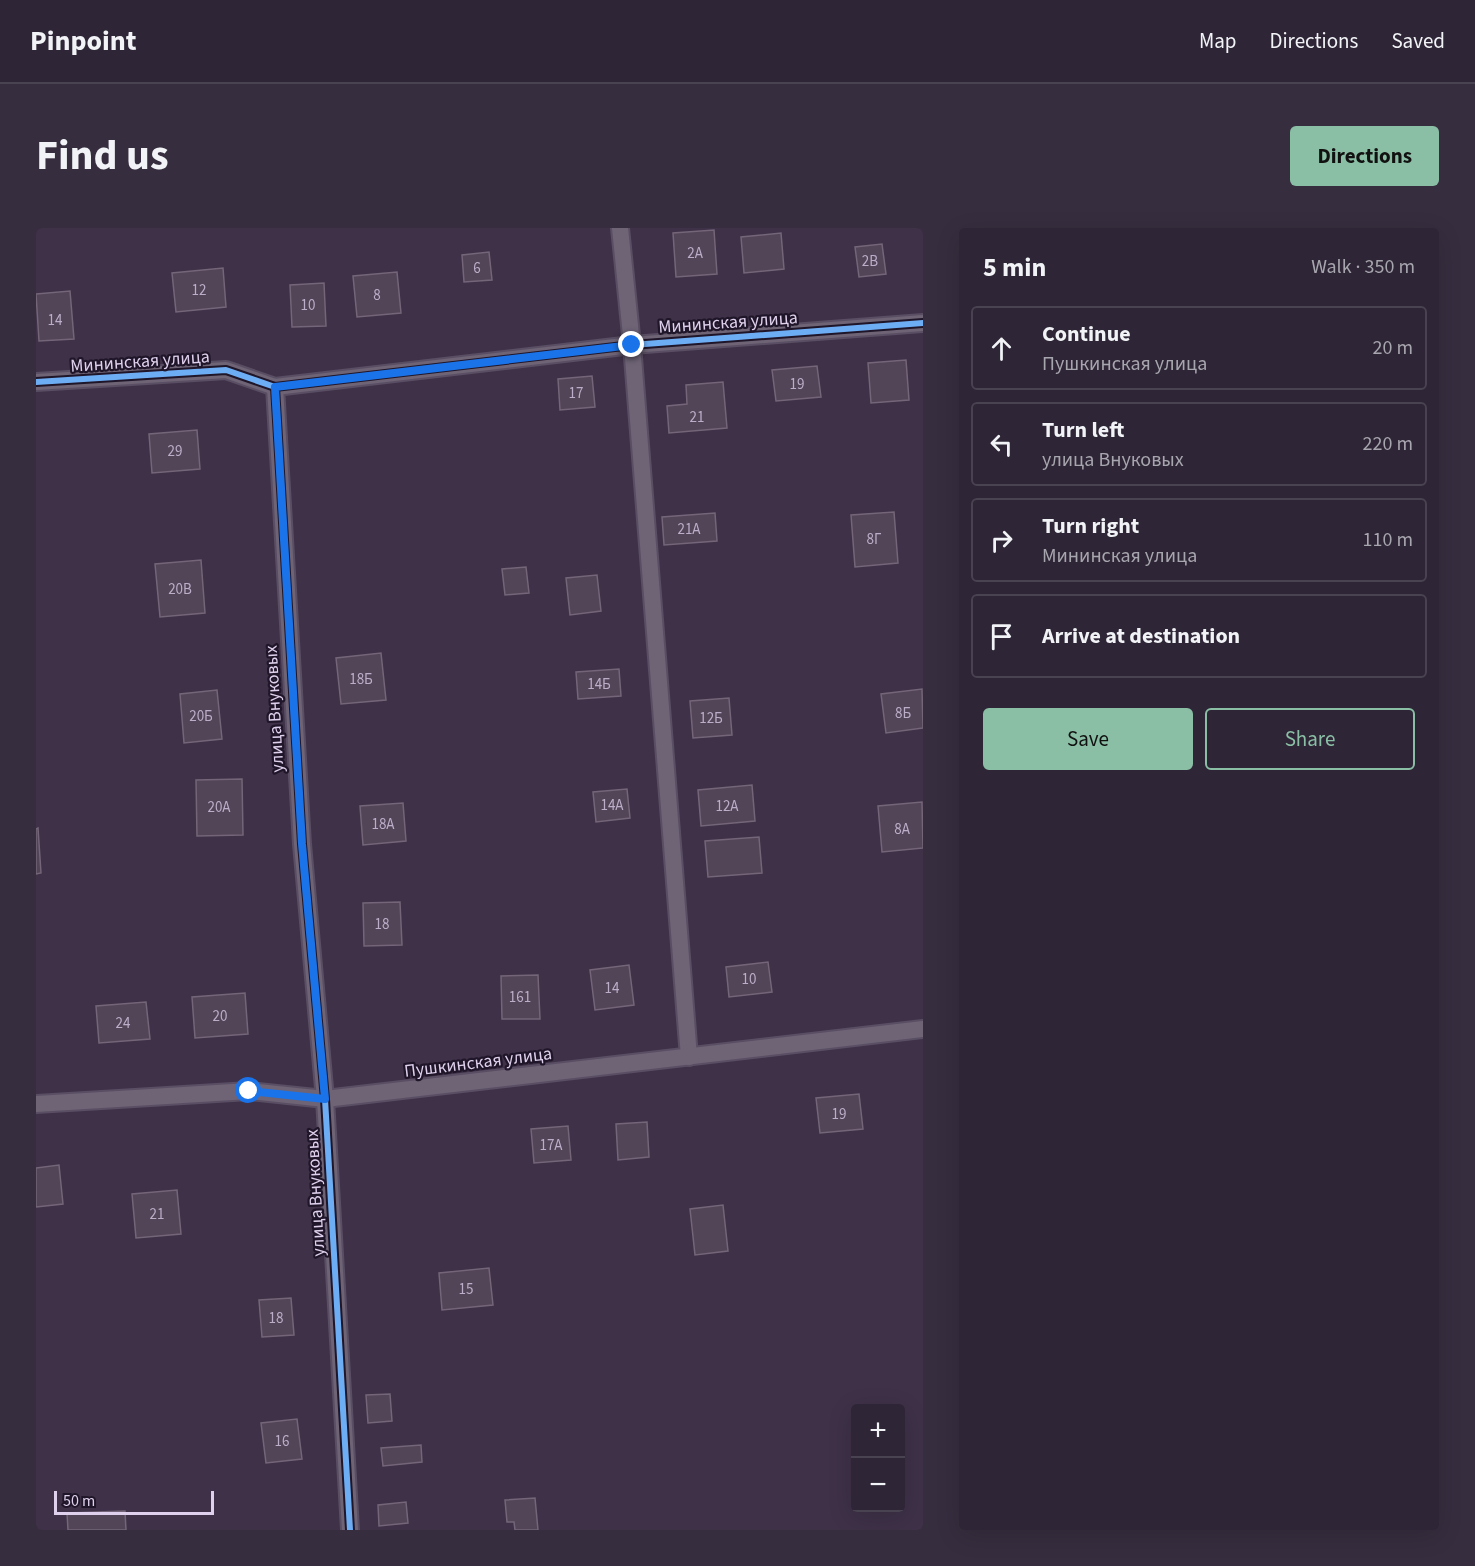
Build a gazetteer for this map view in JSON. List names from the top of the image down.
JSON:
{
  "streets": {
    "street": ["Мининская улица", "улица Внуковых", "Пушкинская улица"]
  },
  "crossings": [
    ["Мининская улица", "улица Внуковых"],
    ["улица Внуковых", "Пушкинская улица"]
  ],
  "house_numbers": [
    "2А",
    "2В",
    "6",
    "12",
    "8",
    "10",
    "14",
    "19",
    "17",
    "21",
    "29",
    "21А",
    "8Г",
    "20В",
    "18Б",
    "14Б",
    "8Б",
    "20Б",
    "12Б",
    "14А",
    "12А",
    "20А",
    "18А",
    "8А",
    "18",
    "10",
    "14",
    "161",
    "20",
    "24",
    "19",
    "17А",
    "21",
    "15",
    "18",
    "16"
  ],
  "scale_bar": "50 m",
  "page": {
    "header": "Pinpoint",
    "nav": ["Map", "Directions", "Saved"],
    "title": "Find us",
    "buttons": [
      "Directions",
      ["Save", "Share"]
    ],
    "heading": ["5 min", "Walk · 350 m"],
    "list": [
      ["Continue", "Пушкинская улица", "20 m"],
      ["Turn left", "улица Внуковых", "220 m"],
      ["Turn right", "Мининская улица", "110 m"],
      "Arrive at destination"
    ],
    "map_buttons": ["+", "−"],
    "scale": "50 m"
  }
}
